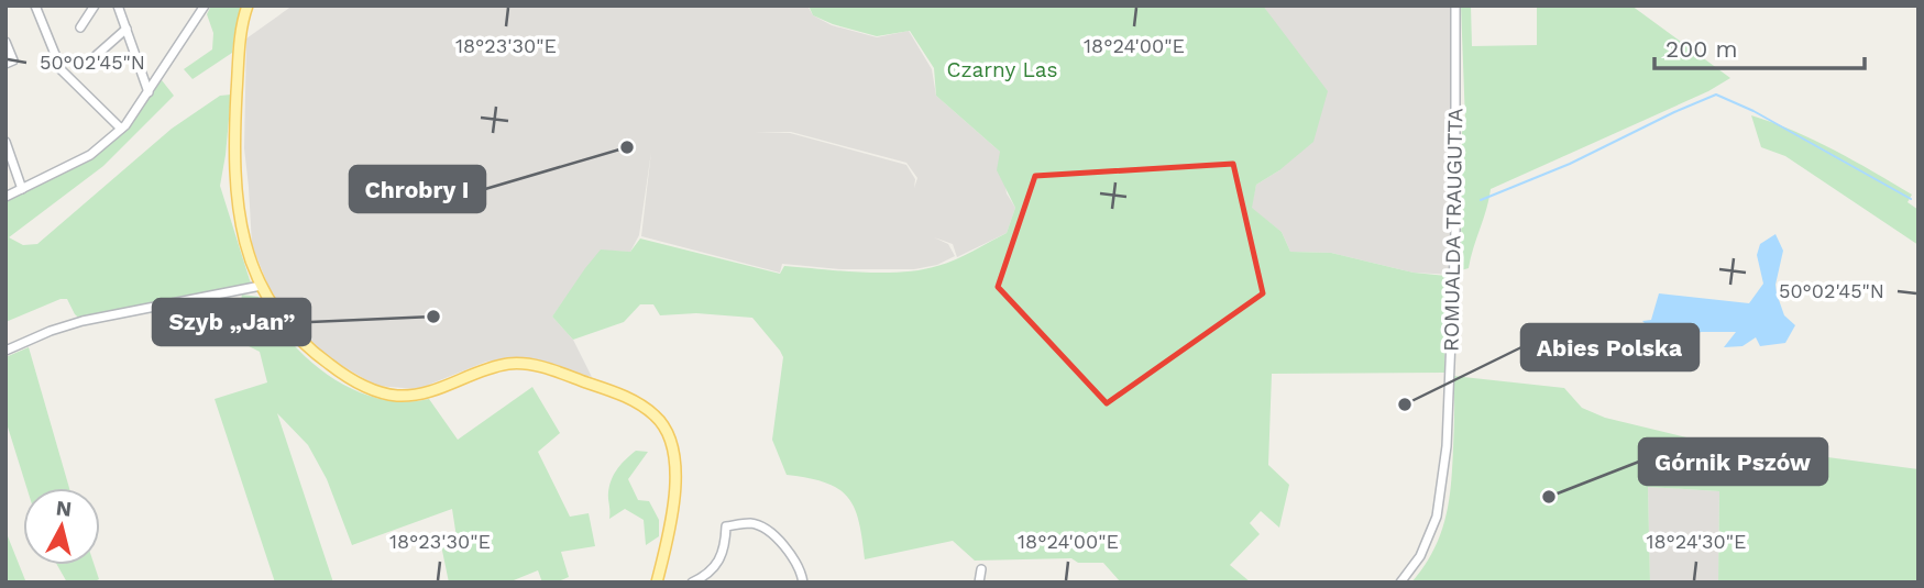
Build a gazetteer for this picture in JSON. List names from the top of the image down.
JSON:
{
  "streets": {
    "street": ["ROMUALDA TRAUGUTTA"]
  },
  "parks": ["Czarny Las"],
  "places": [
    "Chrobry I",
    "Szyb „Jan”",
    "Abies Polska",
    "Górnik Pszów"
  ],
  "scale_bar": "200 m",
  "north": "top",
  "coordinates": [
    "18°23'30\"E",
    "18°24'00\"E",
    "50°02'45\"N",
    "18°24'30\"E"
  ]
}
